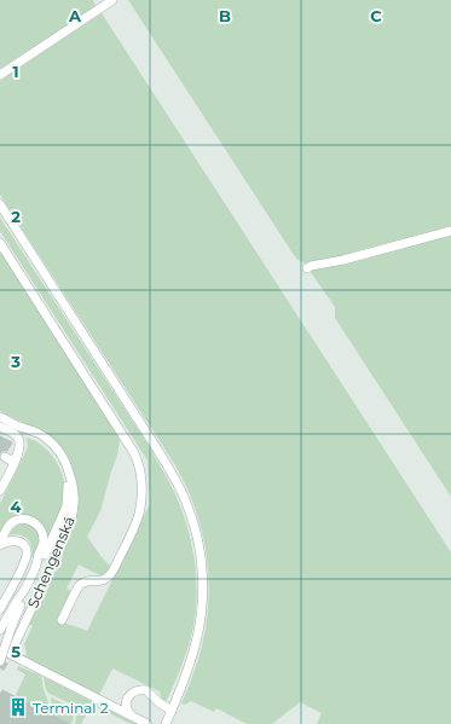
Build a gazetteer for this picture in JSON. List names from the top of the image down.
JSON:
{
  "streets": {
    "street": ["Schengenská"]
  },
  "places": {
    "building": ["Terminal 2"]
  },
  "grid": {
    "columns": ["A", "B", "C"],
    "rows": [
      "1",
      "2",
      "3",
      "4",
      "5"
    ]
  }
}
